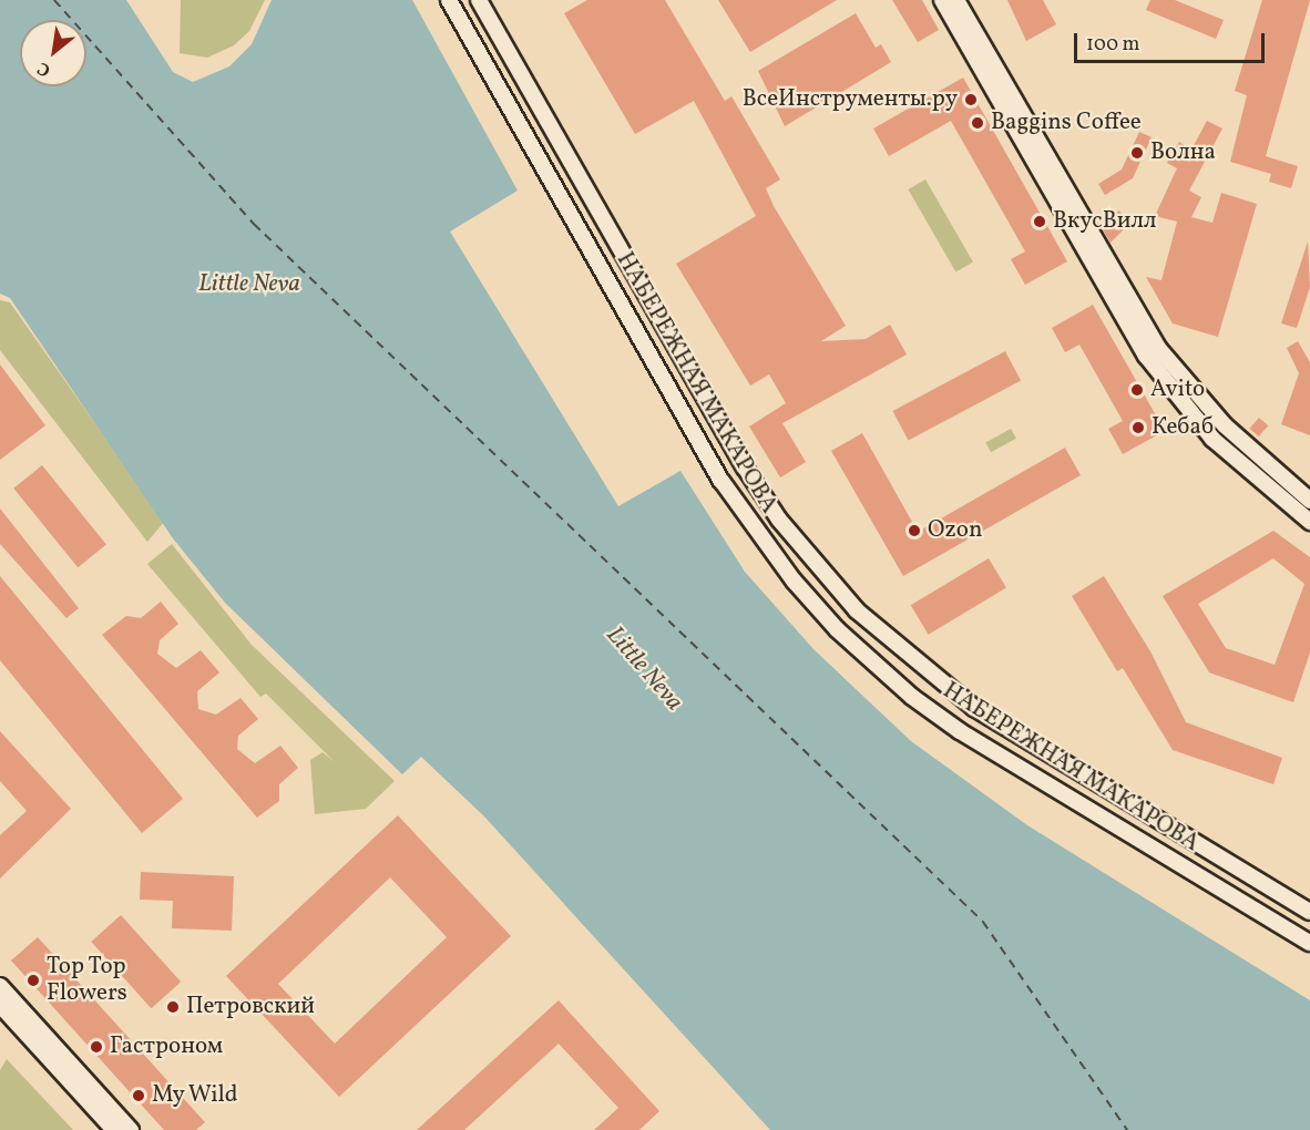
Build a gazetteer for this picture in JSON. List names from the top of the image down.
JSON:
{
  "streets": {
    "main road": ["НАБЕРЕЖНАЯ МАКАРОВА"]
  },
  "water": ["Little Neva"],
  "places": [
    "ВсеИнструменты.ру",
    "Baggins Coffee",
    "Волна",
    "ВкусВилл",
    "Avito",
    "Кебаб",
    "Ozon",
    "Top Top Flowers",
    "Петровский",
    "Гастроном",
    "My Wild"
  ],
  "scale_bar": "100 m",
  "north": "bottom left"
}
